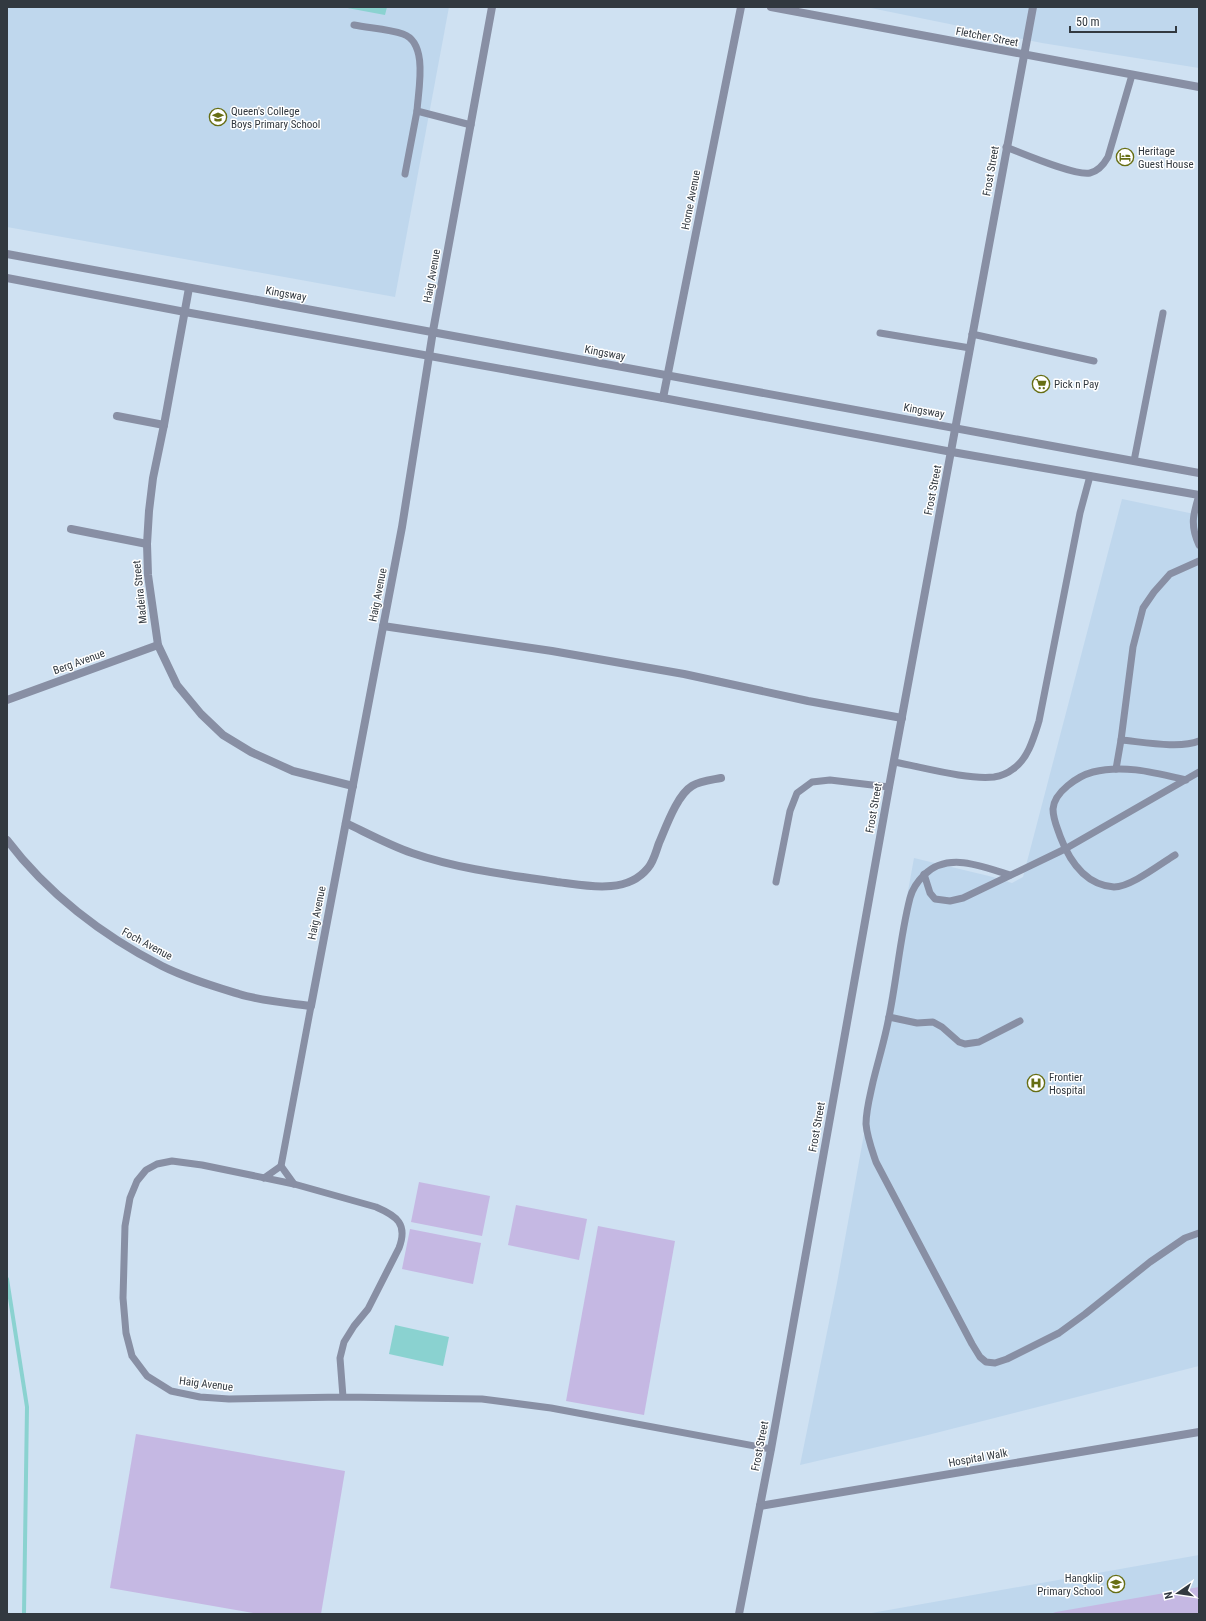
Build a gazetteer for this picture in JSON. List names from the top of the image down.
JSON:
{
  "streets": {
    "street": [
      "Fletcher Street",
      "Frost Street",
      "Horne Avenue",
      "Haig Avenue",
      "Kingsway",
      "Madeira Street",
      "Berg Avenue",
      "Foch Avenue",
      "Hospital Walk"
    ]
  },
  "crossings": [
    ["Fletcher Street", "Frost Street"],
    ["Frost Street", "Haig Avenue"],
    ["Frost Street", "Kingsway"],
    ["Frost Street", "Hospital Walk"],
    ["Horne Avenue", "Kingsway"],
    ["Haig Avenue", "Kingsway"],
    ["Haig Avenue", "Madeira Street"],
    ["Haig Avenue", "Foch Avenue"],
    ["Kingsway", "Madeira Street"],
    ["Madeira Street", "Berg Avenue"]
  ],
  "places": {
    "school or university": ["Queen's College Boys Primary School", "Hangklip Primary School"],
    "hotel": ["Heritage Guest House"],
    "supermarket": ["Pick n Pay"],
    "hospital": ["Frontier Hospital"]
  },
  "scale_bar": "50 m",
  "north": "left"
}
